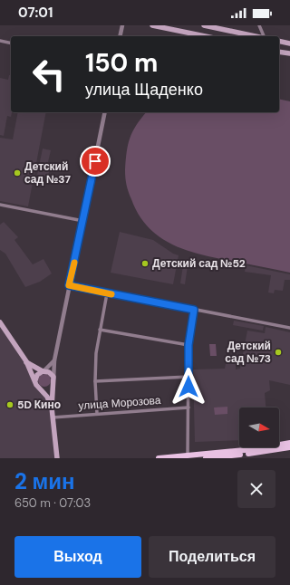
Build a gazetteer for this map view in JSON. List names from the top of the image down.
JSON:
{
  "streets": {
    "street": ["улица Морозова"]
  },
  "places": [
    "Детский сад №37",
    "Детский сад №52",
    "Детский сад №73",
    "5D Кино"
  ],
  "north": "right",
  "page": {
    "status": "07:01",
    "turn": ["150 m", "улица Щаденко"],
    "heading": ["2 мин", "650 m · 07:03"],
    "buttons": ["Выход", "Поделиться"]
  }
}
